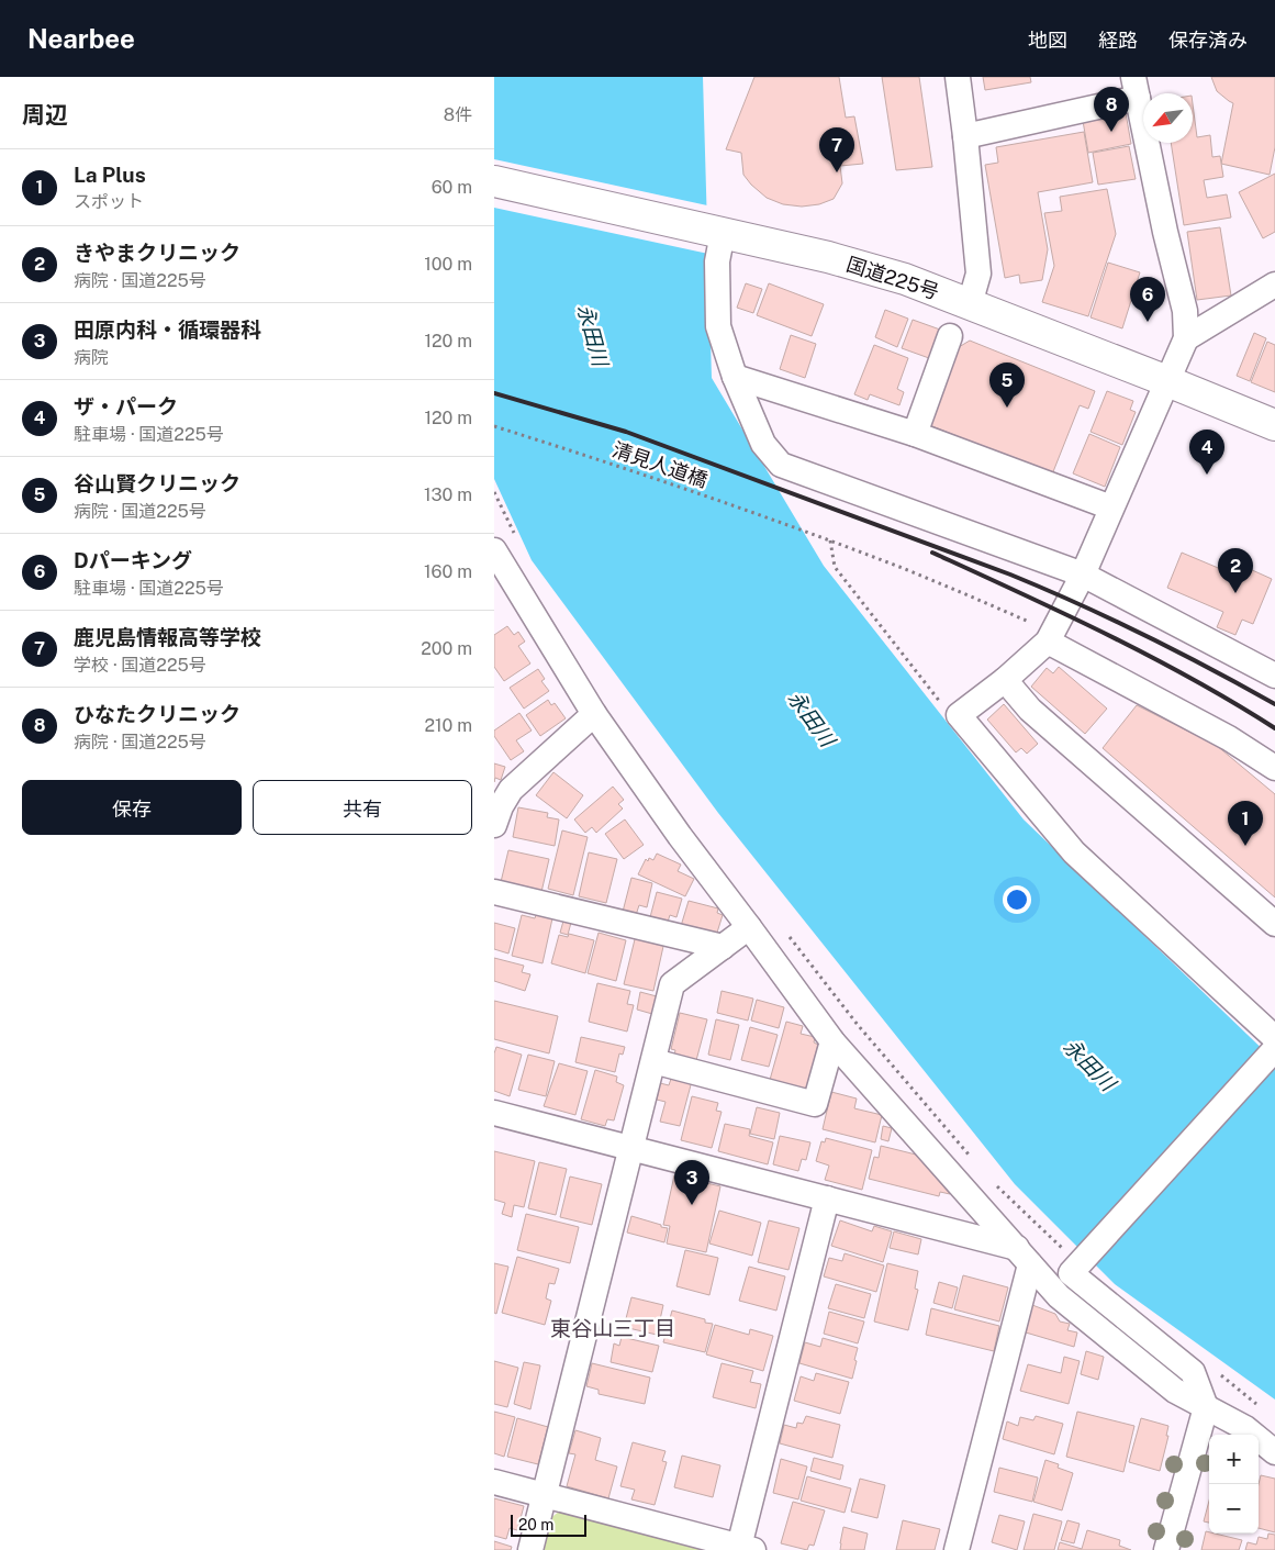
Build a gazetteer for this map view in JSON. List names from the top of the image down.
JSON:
{
  "streets": {
    "highway": ["国道225号"],
    "path": ["清見人道橋"]
  },
  "districts": ["東谷山三丁目"],
  "water": ["永田川"],
  "scale_bar": "20 m",
  "north": "bottom left",
  "page": {
    "header": "Nearbee",
    "nav": ["地図", "経路", "保存済み"],
    "heading": ["周辺", "8件"],
    "pins": [
      "8",
      "7",
      "6",
      "5",
      "4",
      "2",
      "1",
      "3"
    ],
    "list": [
      {
        "mark": "1",
        "name": "La Plus",
        "note": "スポット",
        "value": "60 m"
      },
      {
        "mark": "2",
        "name": "きやまクリニック",
        "note": "病院 · 国道225号",
        "value": "100 m"
      },
      {
        "mark": "3",
        "name": "田原内科・循環器科",
        "note": "病院",
        "value": "120 m"
      },
      {
        "mark": "4",
        "name": "ザ・パーク",
        "note": "駐車場 · 国道225号",
        "value": "120 m"
      },
      {
        "mark": "5",
        "name": "谷山賢クリニック",
        "note": "病院 · 国道225号",
        "value": "130 m"
      },
      {
        "mark": "6",
        "name": "Dパーキング",
        "note": "駐車場 · 国道225号",
        "value": "160 m"
      },
      {
        "mark": "7",
        "name": "鹿児島情報高等学校",
        "note": "学校 · 国道225号",
        "value": "200 m"
      },
      {
        "mark": "8",
        "name": "ひなたクリニック",
        "note": "病院 · 国道225号",
        "value": "210 m"
      }
    ],
    "buttons": ["保存", "共有"],
    "map_buttons": ["+", "−"],
    "scale": "20 m"
  }
}
